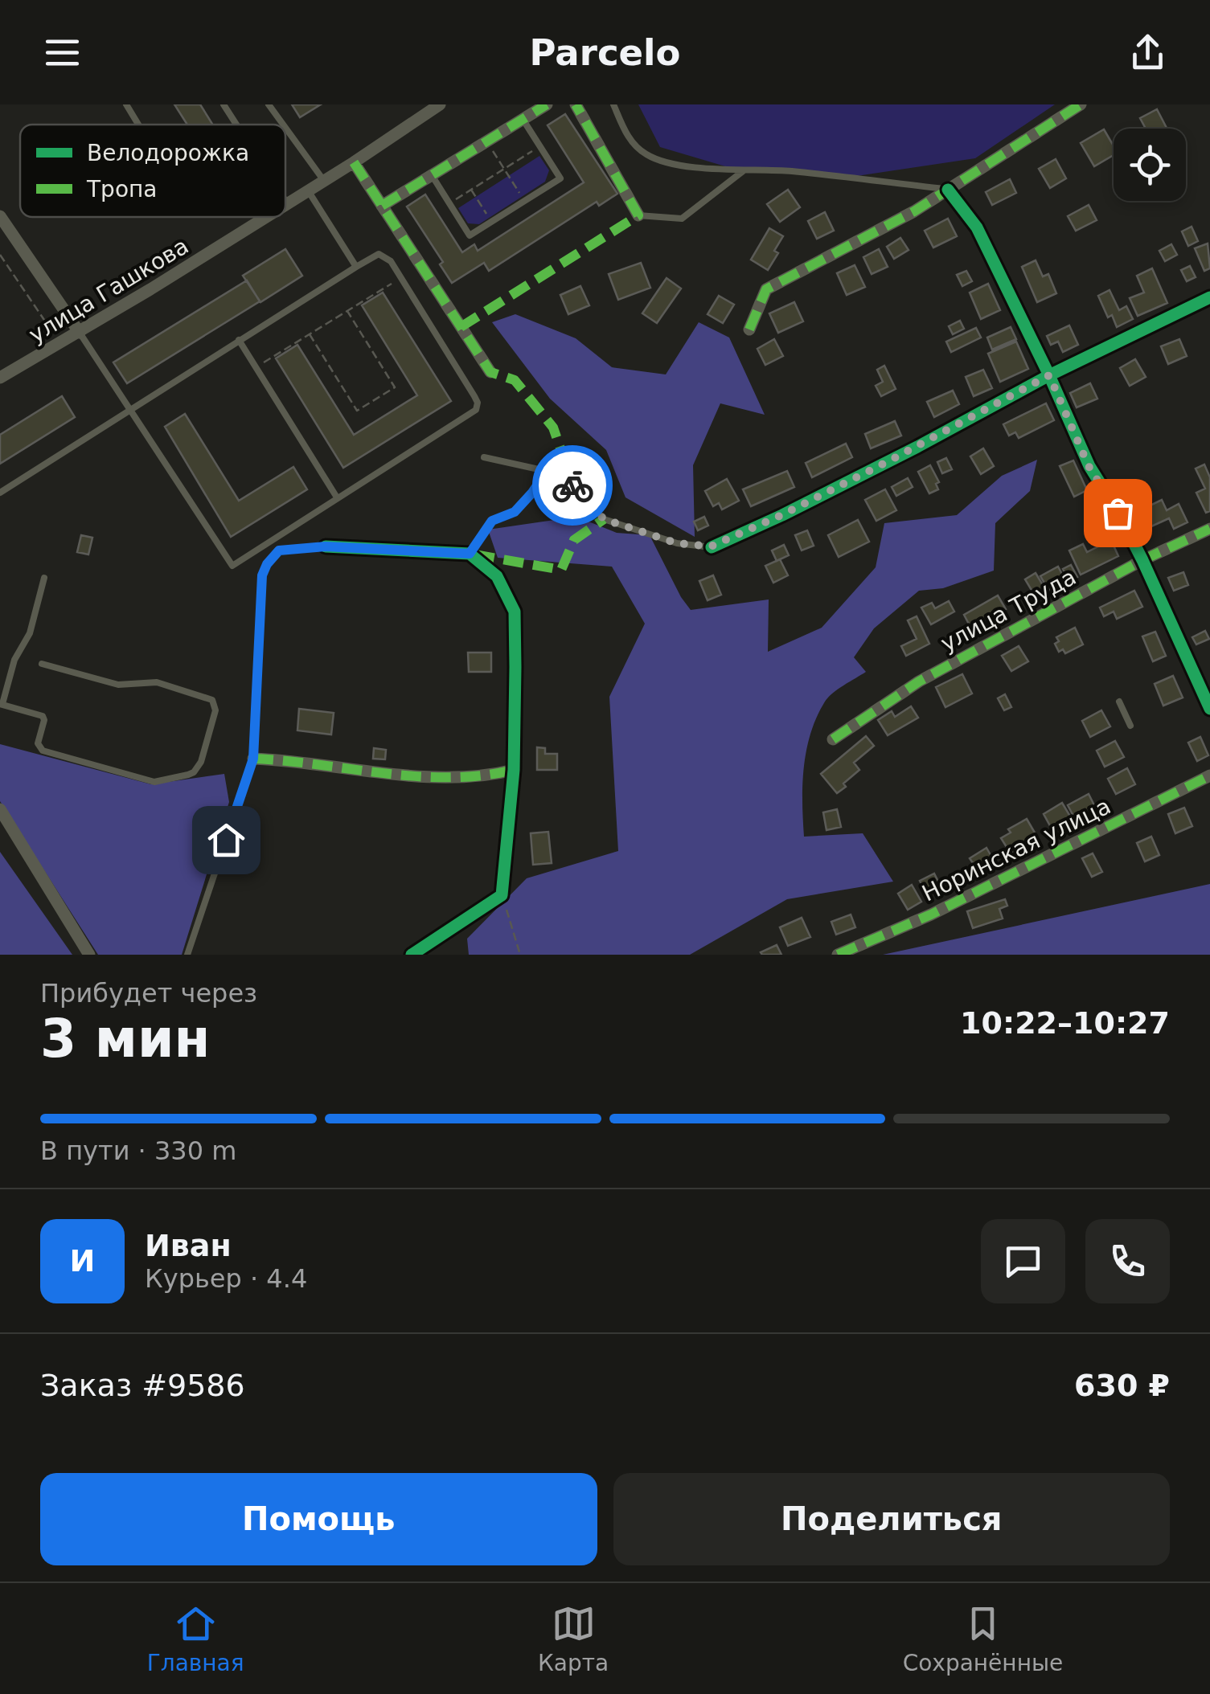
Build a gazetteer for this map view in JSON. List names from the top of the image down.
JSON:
{
  "streets": {
    "street": ["улица Гашкова", "улица Труда", "Норинская улица"]
  },
  "legend": ["Велодорожка", "Тропа"],
  "page": {
    "header": "Parcelo",
    "heading": ["3 мин", "Прибудет через", "10:22–10:27"],
    "panel": [
      "Иван",
      "Курьер · 4.4",
      "Заказ #9586",
      "630 ₽"
    ],
    "bar": "В пути · 330 m",
    "round": "И",
    "buttons": ["Помощь", "Поделиться"],
    "tabs": ["Главная", "Карта", "Сохранённые"]
  }
}
